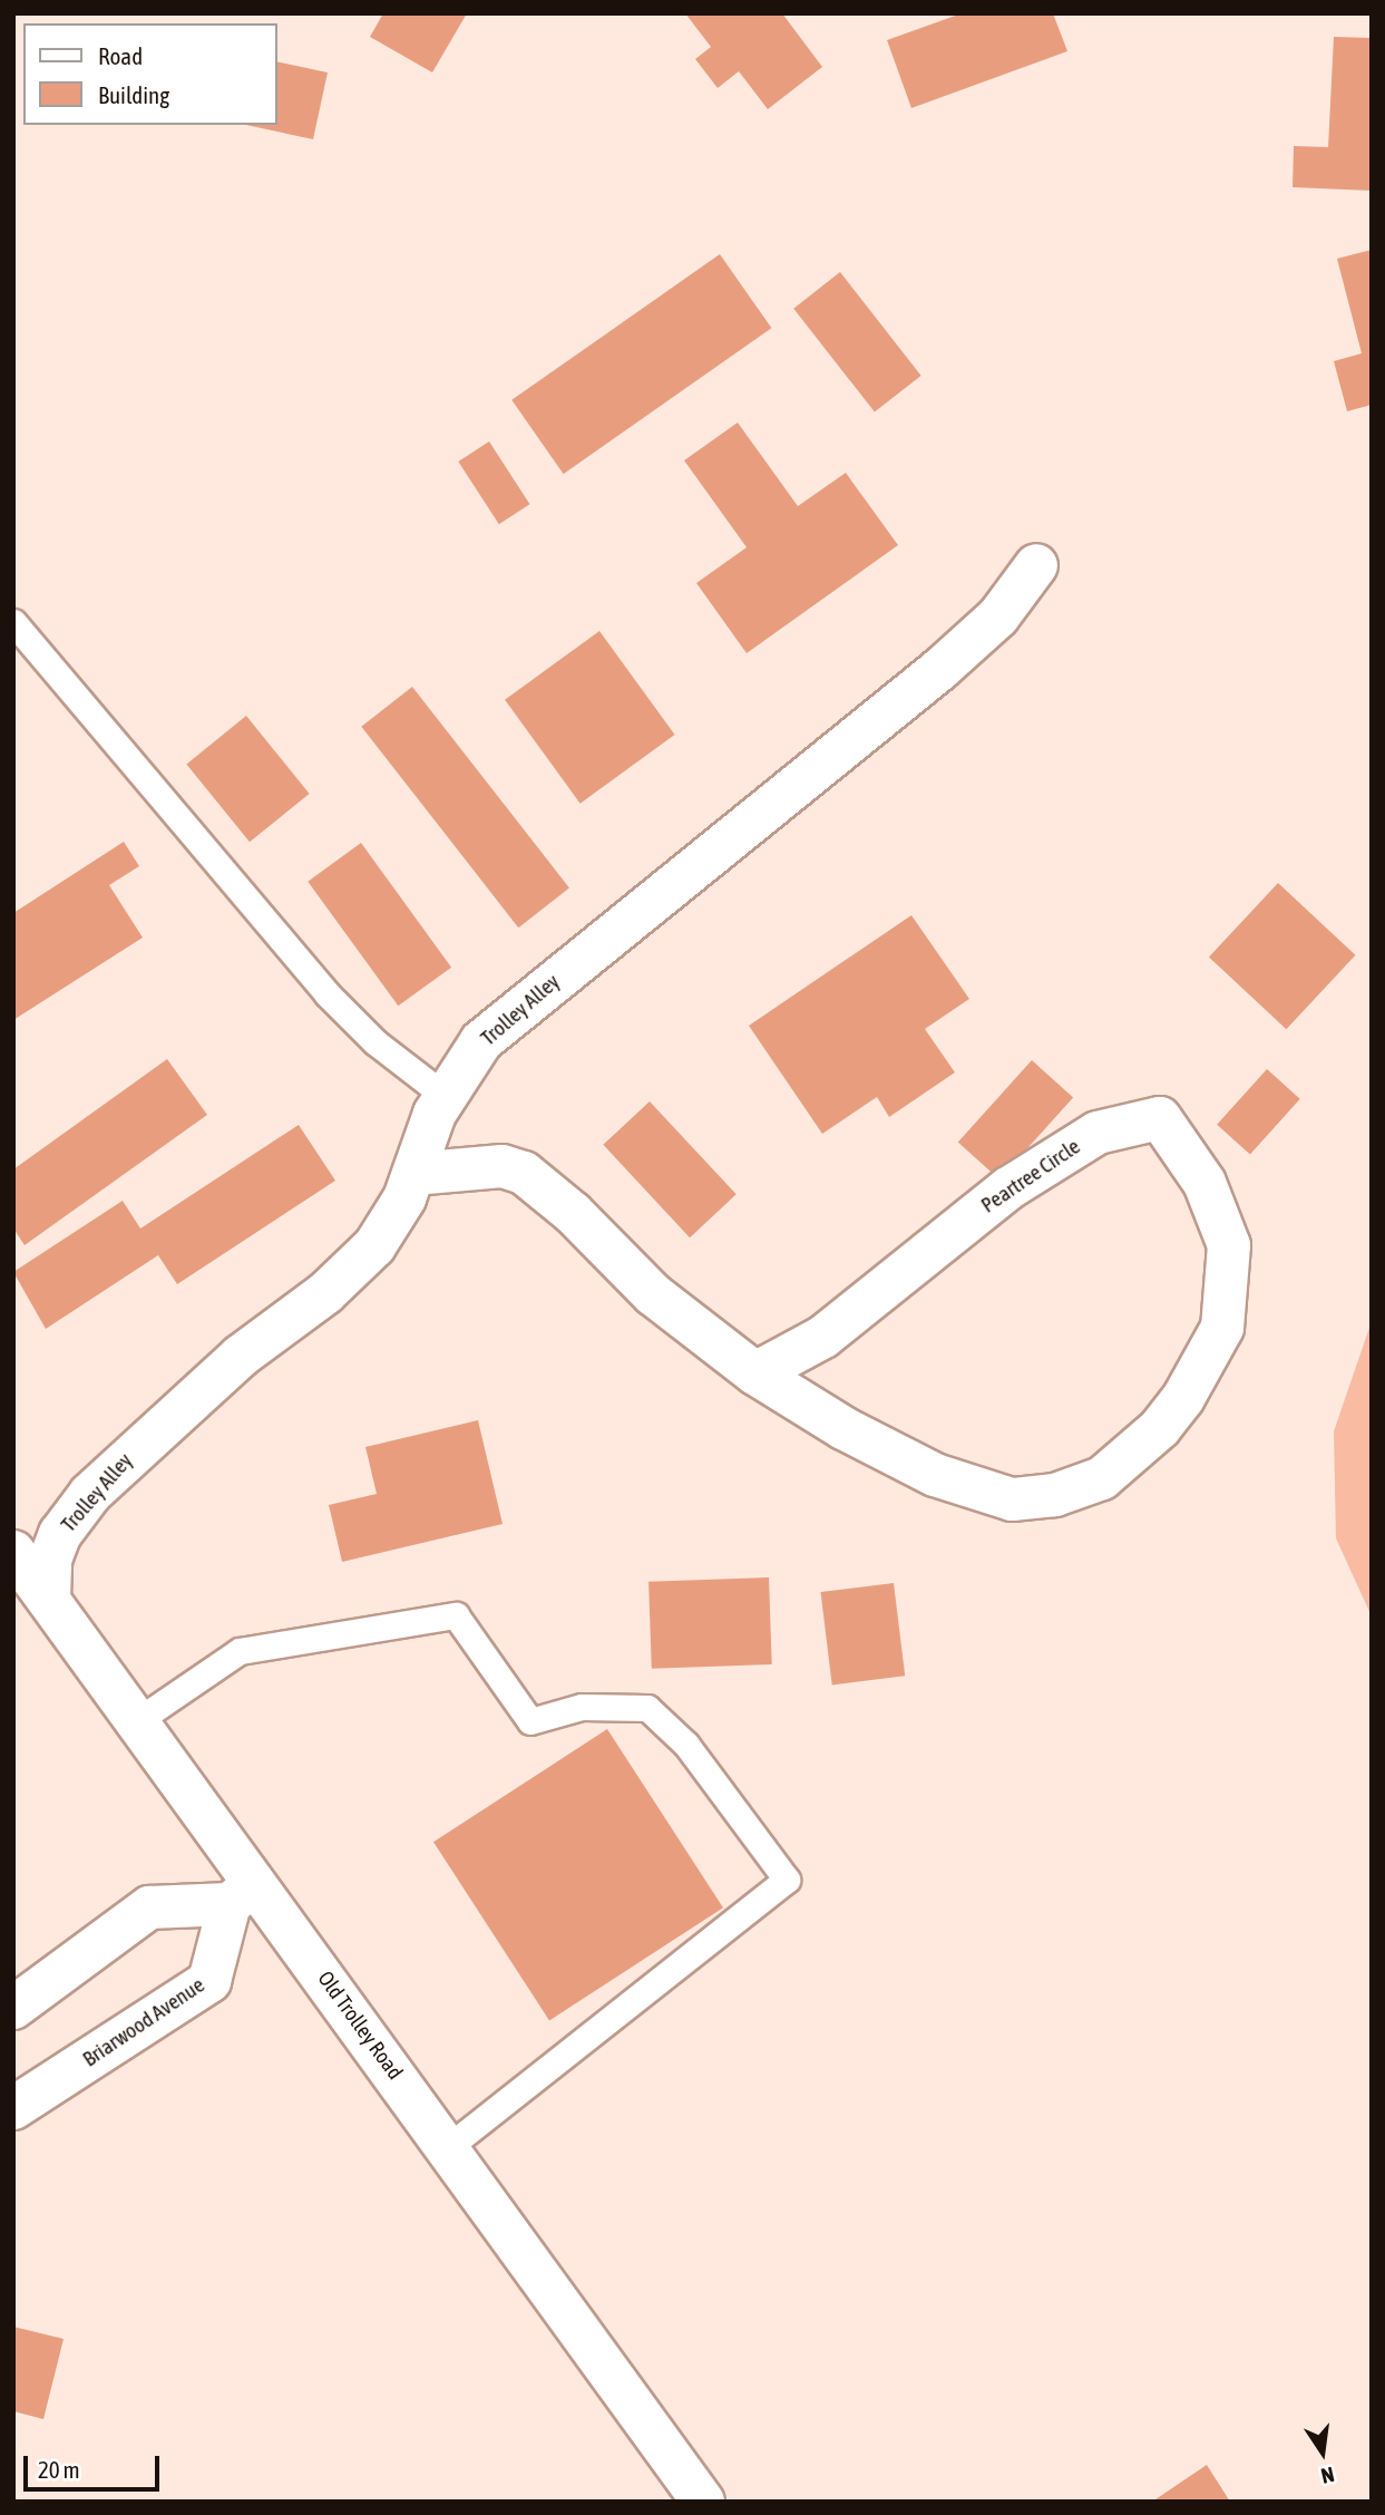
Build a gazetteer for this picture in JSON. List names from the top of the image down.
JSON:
{
  "streets": {
    "street": [
      "Trolley Alley",
      "Peartree Circle",
      "Briarwood Avenue",
      "Old Trolley Road"
    ]
  },
  "crossings": [
    ["Trolley Alley", "Peartree Circle"],
    ["Trolley Alley", "Old Trolley Road"],
    ["Briarwood Avenue", "Old Trolley Road"]
  ],
  "legend": ["Road", "Building"],
  "scale_bar": "20 m",
  "north": "bottom"
}
